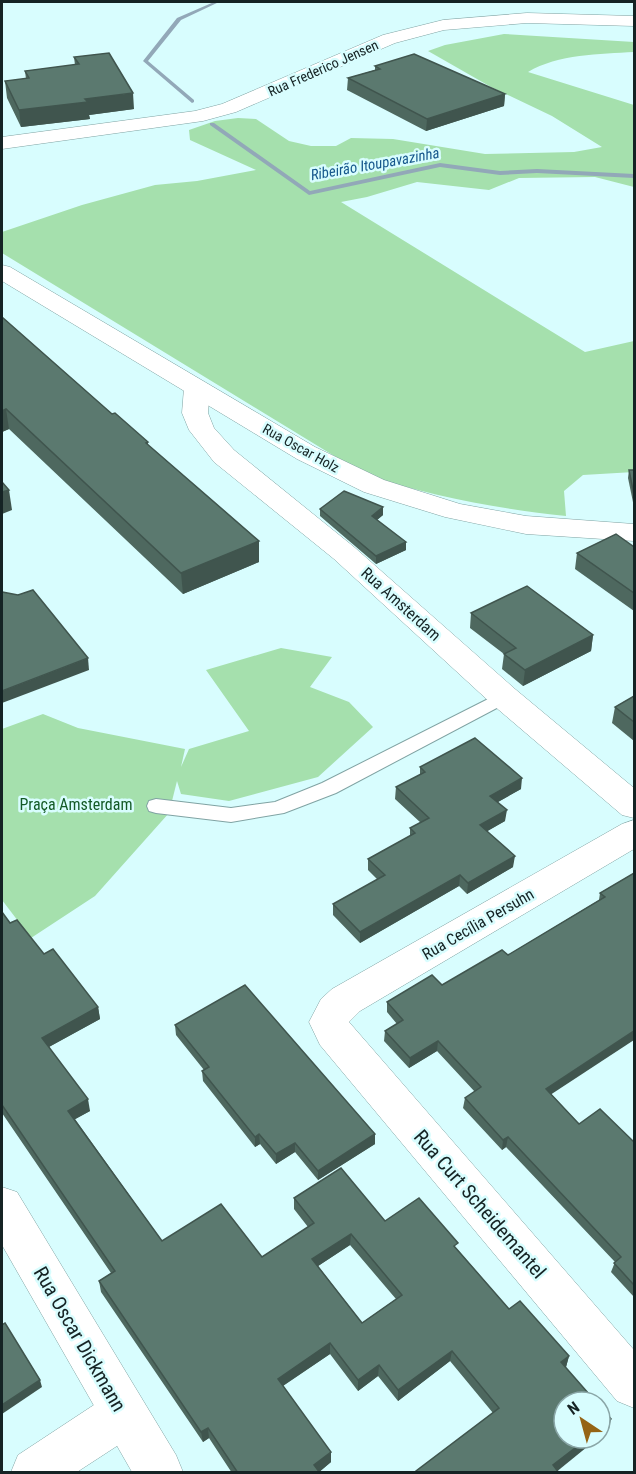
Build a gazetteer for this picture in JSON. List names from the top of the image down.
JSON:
{
  "streets": {
    "street": [
      "Rua Frederico Jensen",
      "Rua Oscar Holz",
      "Rua Amsterdam",
      "Rua Cecília Persuhn",
      "Rua Curt Scheidemantel",
      "Rua Oscar Dickmann"
    ]
  },
  "crossings": [
    ["Rua Oscar Holz", "Rua Amsterdam"],
    ["Rua Cecília Persuhn", "Rua Curt Scheidemantel"]
  ],
  "water": ["Ribeirão Itoupavazinha"],
  "parks": ["Praça Amsterdam"],
  "north": "top left"
}
